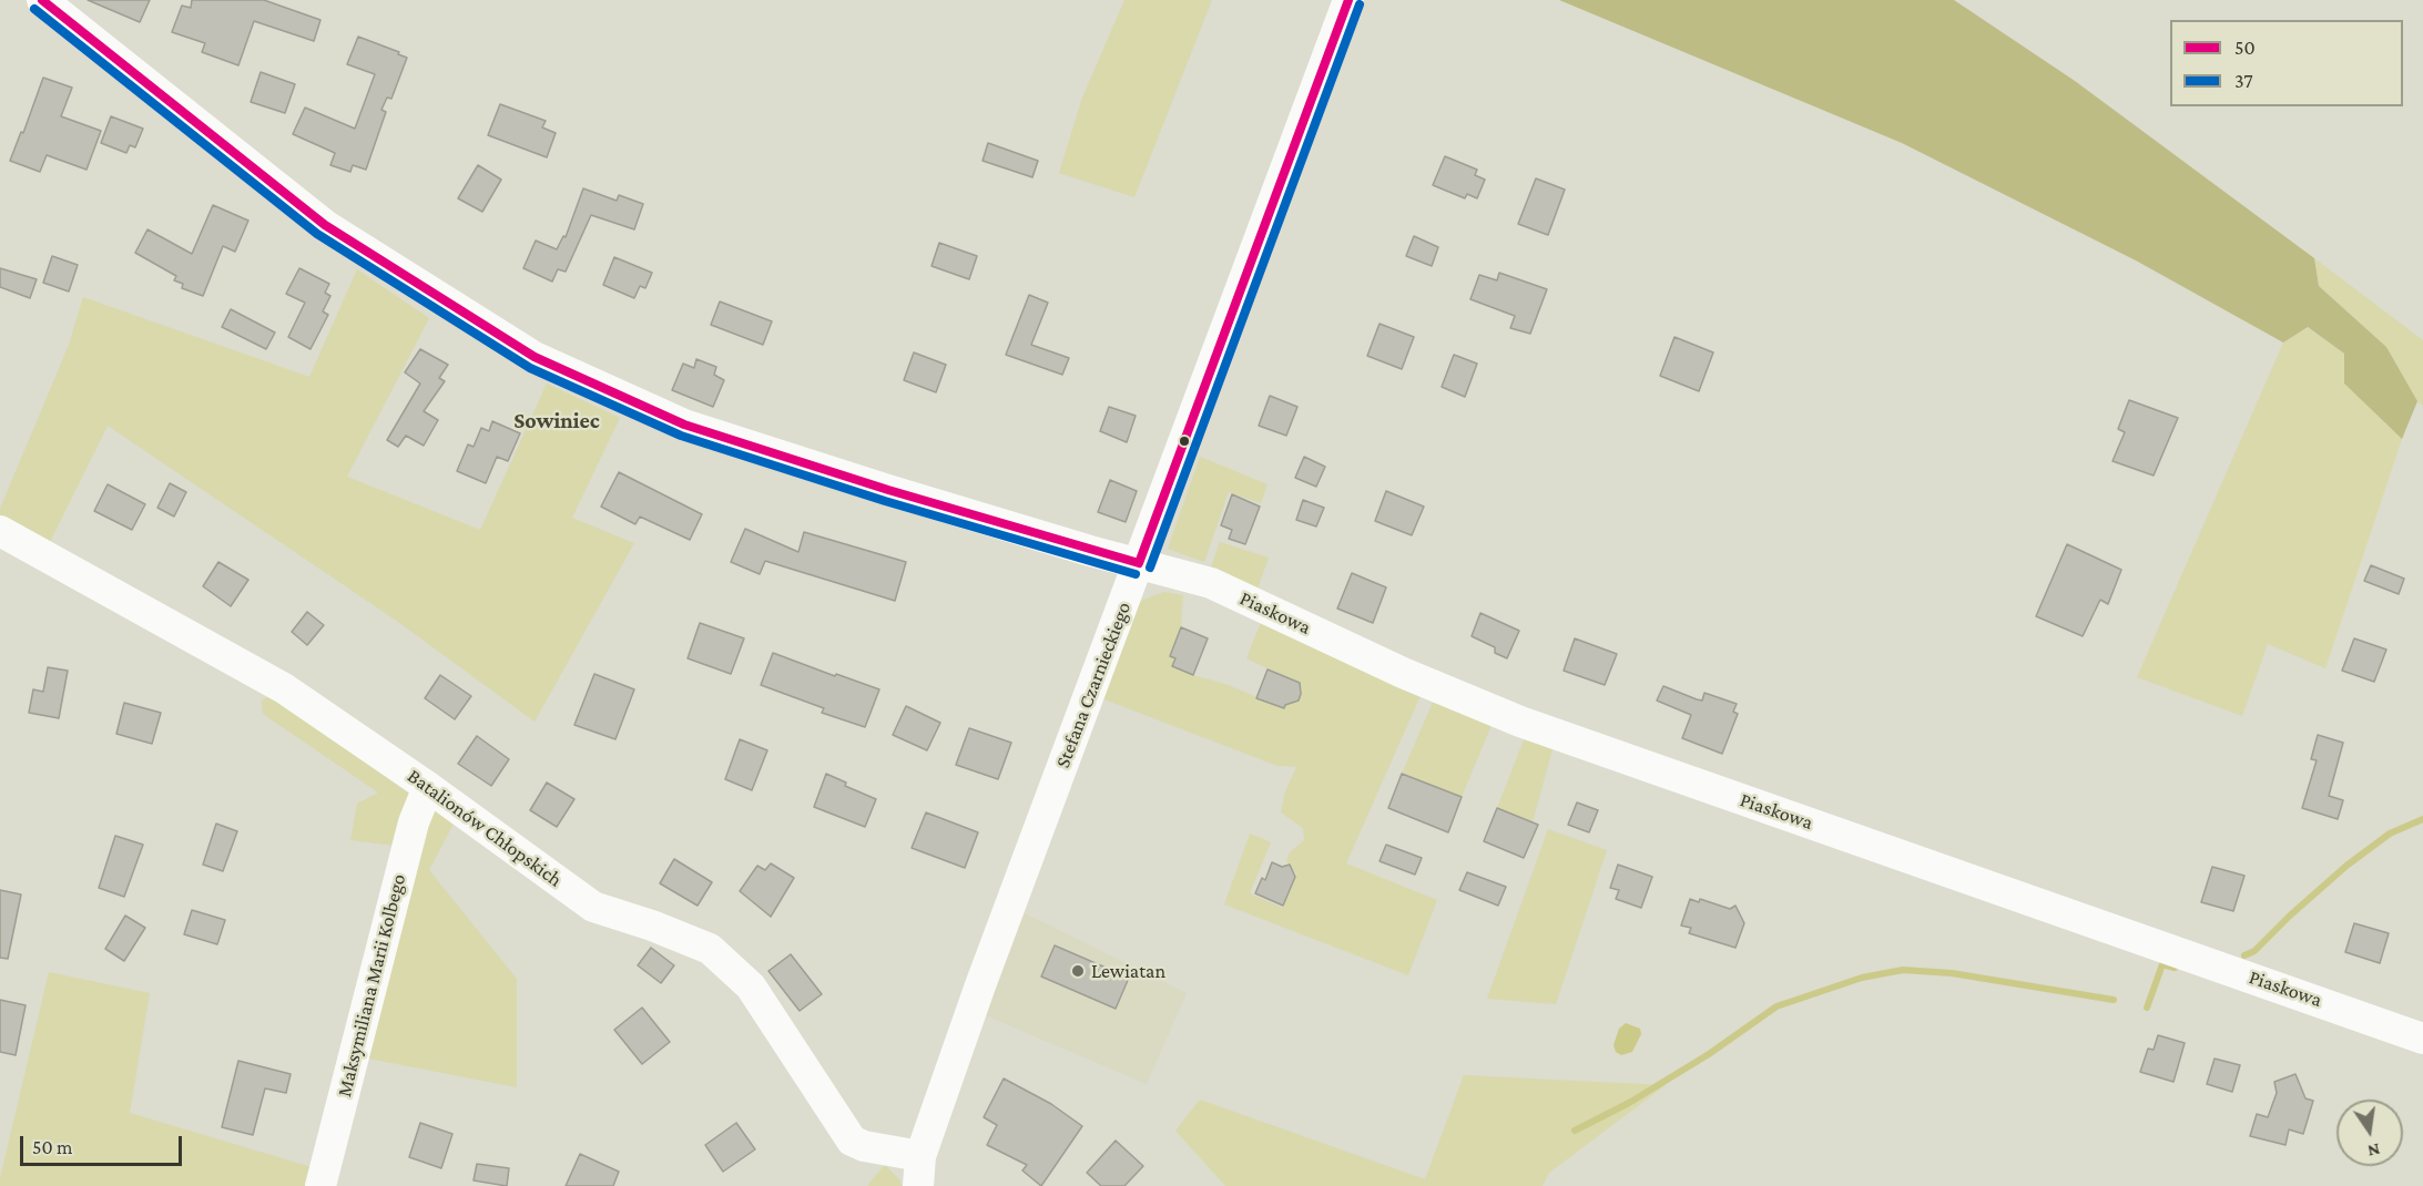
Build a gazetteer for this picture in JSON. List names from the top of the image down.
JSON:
{
  "streets": {
    "street": [
      "Piaskowa",
      "Stefana Czarnieckiego",
      "Batalionów Chłopskich",
      "Maksymiliana Marii Kolbego"
    ]
  },
  "crossings": [
    ["Piaskowa", "Stefana Czarnieckiego"],
    ["Stefana Czarnieckiego", "Batalionów Chłopskich"],
    ["Batalionów Chłopskich", "Maksymiliana Marii Kolbego"]
  ],
  "districts": ["Sowiniec"],
  "places": ["Lewiatan"],
  "lines": ["transit line 50", "transit line 37"],
  "legend": ["50", "37"],
  "scale_bar": "50 m",
  "north": "bottom"
}
